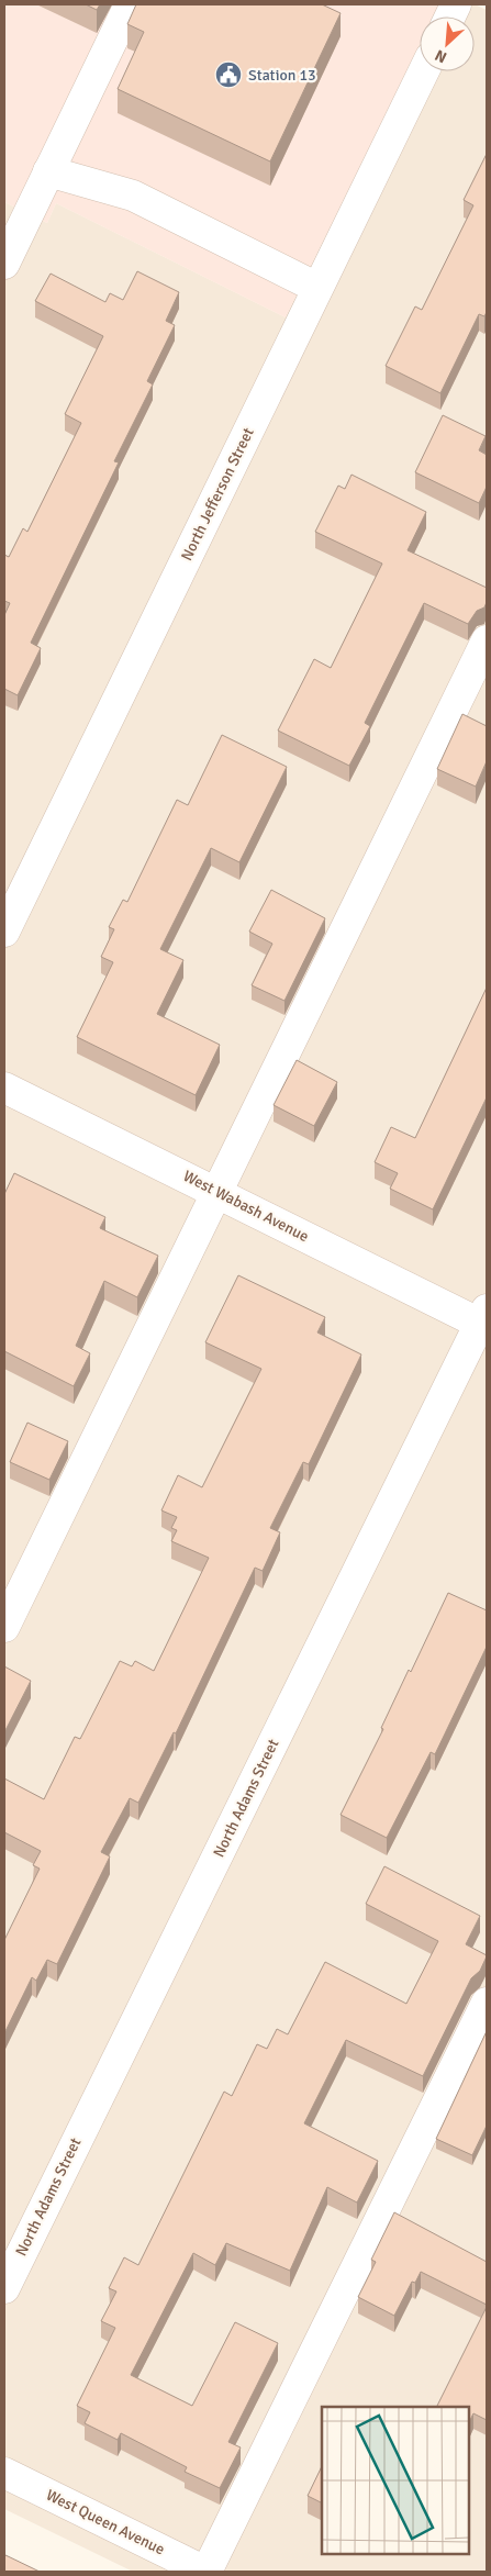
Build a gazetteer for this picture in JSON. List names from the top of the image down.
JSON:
{
  "streets": {
    "street": [
      "North Jefferson Street",
      "West Wabash Avenue",
      "North Adams Street",
      "West Queen Avenue"
    ]
  },
  "crossings": [
    ["West Wabash Avenue", "North Adams Street"]
  ],
  "places": {
    "public building": ["Station 13"]
  },
  "north": "bottom left"
}
